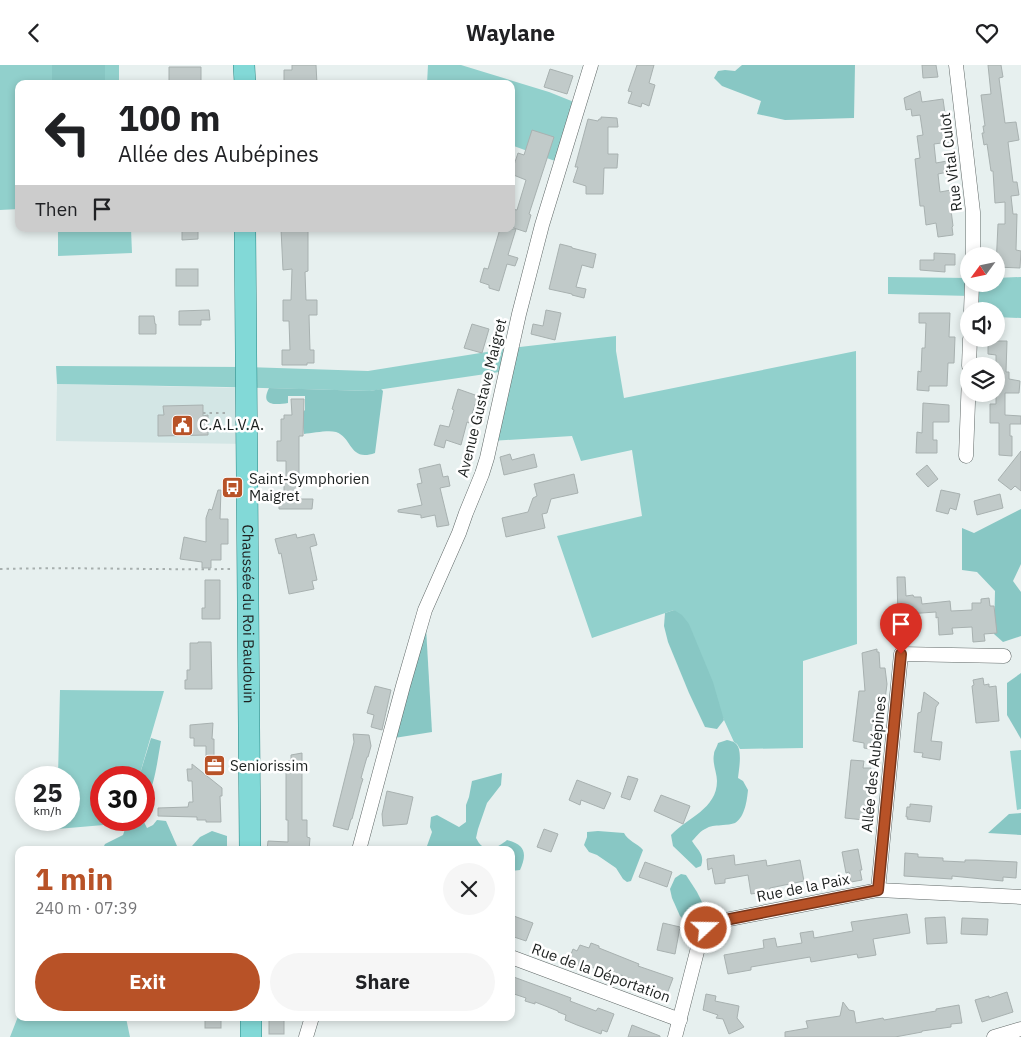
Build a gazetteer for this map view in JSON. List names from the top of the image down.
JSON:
{
  "streets": {
    "main road": ["Chaussée du Roi Baudouin"],
    "street": [
      "Rue Vital Culot",
      "Avenue Gustave Maigret",
      "Allée des Aubépines",
      "Rue de la Paix",
      "Rue de la Déportation"
    ]
  },
  "crossings": [
    ["Allée des Aubépines", "Rue de la Paix"],
    ["Rue de la Paix", "Rue de la Déportation"]
  ],
  "places": {
    "public building": ["C.A.L.V.A."],
    "bus stop": ["Saint-Symphorien Maigret"],
    "office": ["Seniorissim"]
  },
  "north": "bottom left",
  "page": {
    "header": "Waylane",
    "turn": ["100 m", "Allée des Aubépines"],
    "then": "Then",
    "speed": "25 km/h",
    "limit": "30",
    "heading": ["1 min", "240 m · 07:39"],
    "buttons": ["Exit", "Share"]
  }
}
